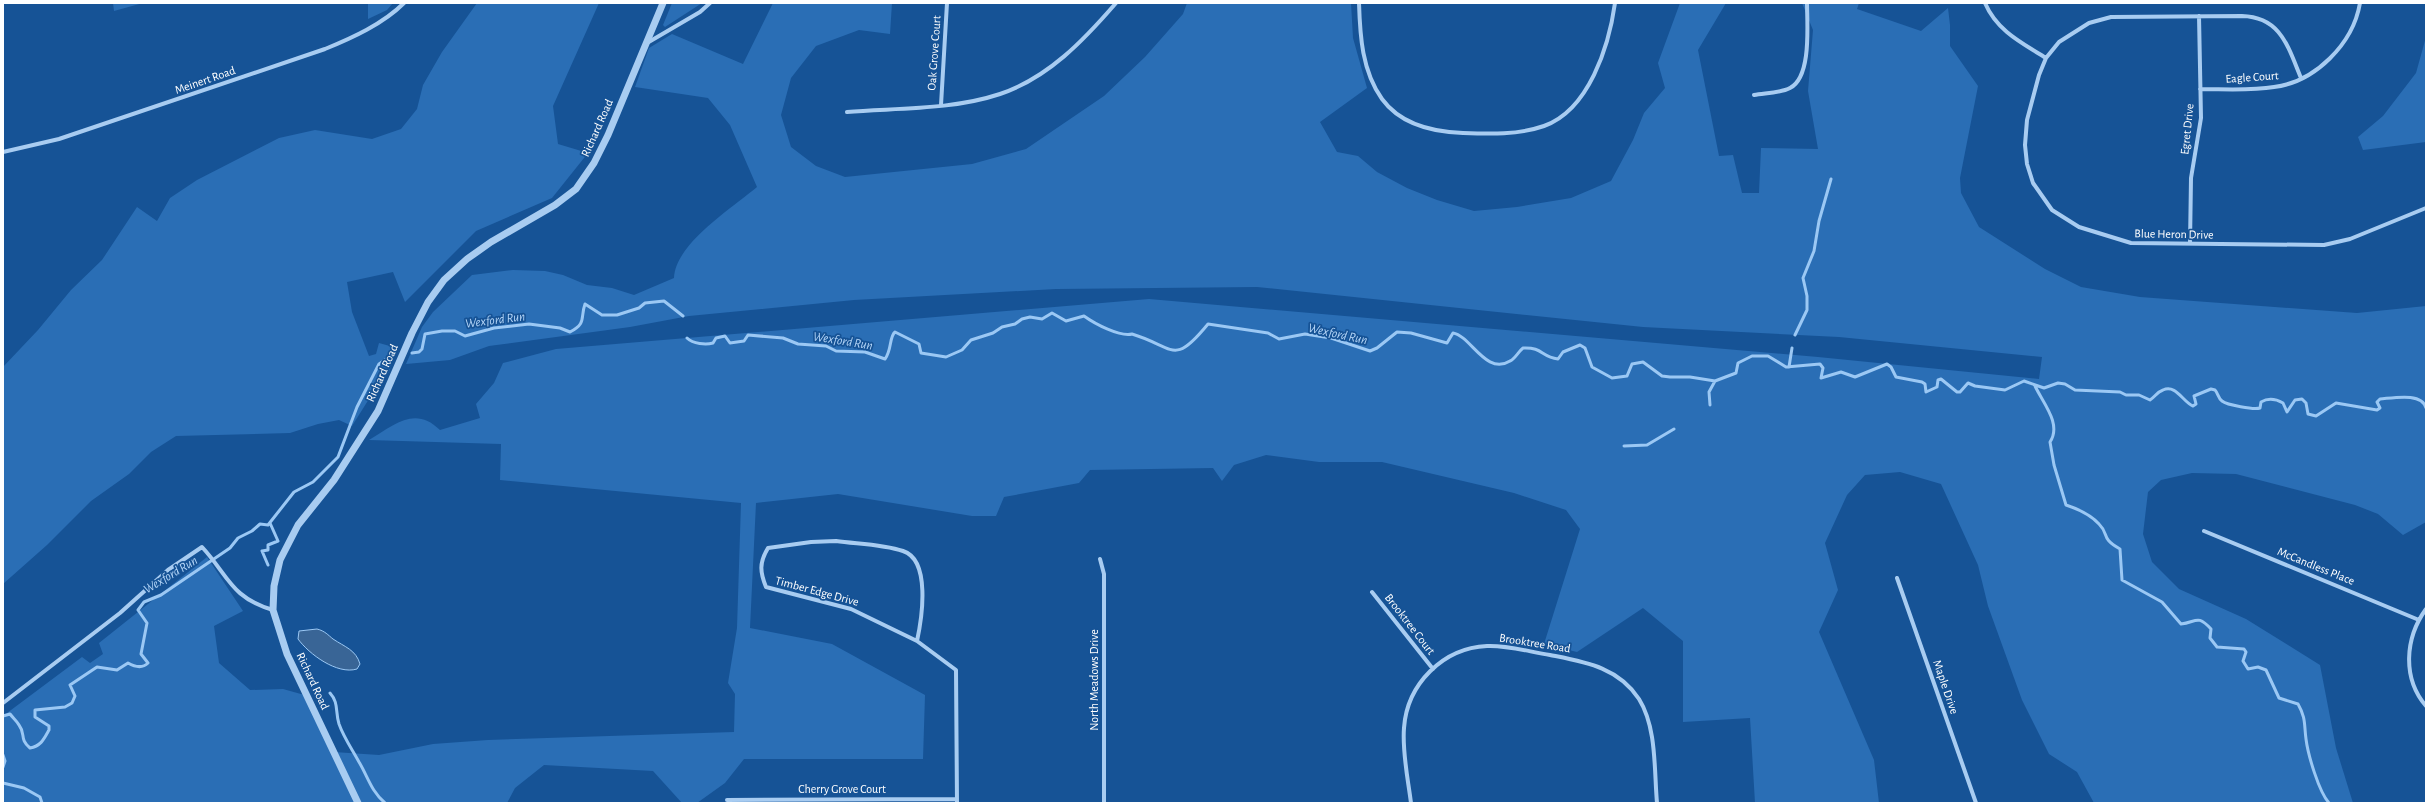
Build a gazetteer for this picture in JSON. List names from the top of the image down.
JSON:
{
  "streets": {
    "street": [
      "Oak Grove Court",
      "Eagle Court",
      "Meinert Road",
      "Richard Road",
      "Egret Drive",
      "Blue Heron Drive",
      "McCandless Place",
      "Timber Edge Drive",
      "Brooktree Court",
      "Brooktree Road",
      "North Meadows Drive",
      "Maple Drive",
      "Cherry Grove Court"
    ]
  },
  "crossings": [
    ["Eagle Court", "Egret Drive"],
    ["Eagle Court", "Blue Heron Drive"],
    ["Egret Drive", "Blue Heron Drive"],
    ["Timber Edge Drive", "Cherry Grove Court"],
    ["Brooktree Court", "Brooktree Road"]
  ],
  "water": ["Wexford Run"]
}
